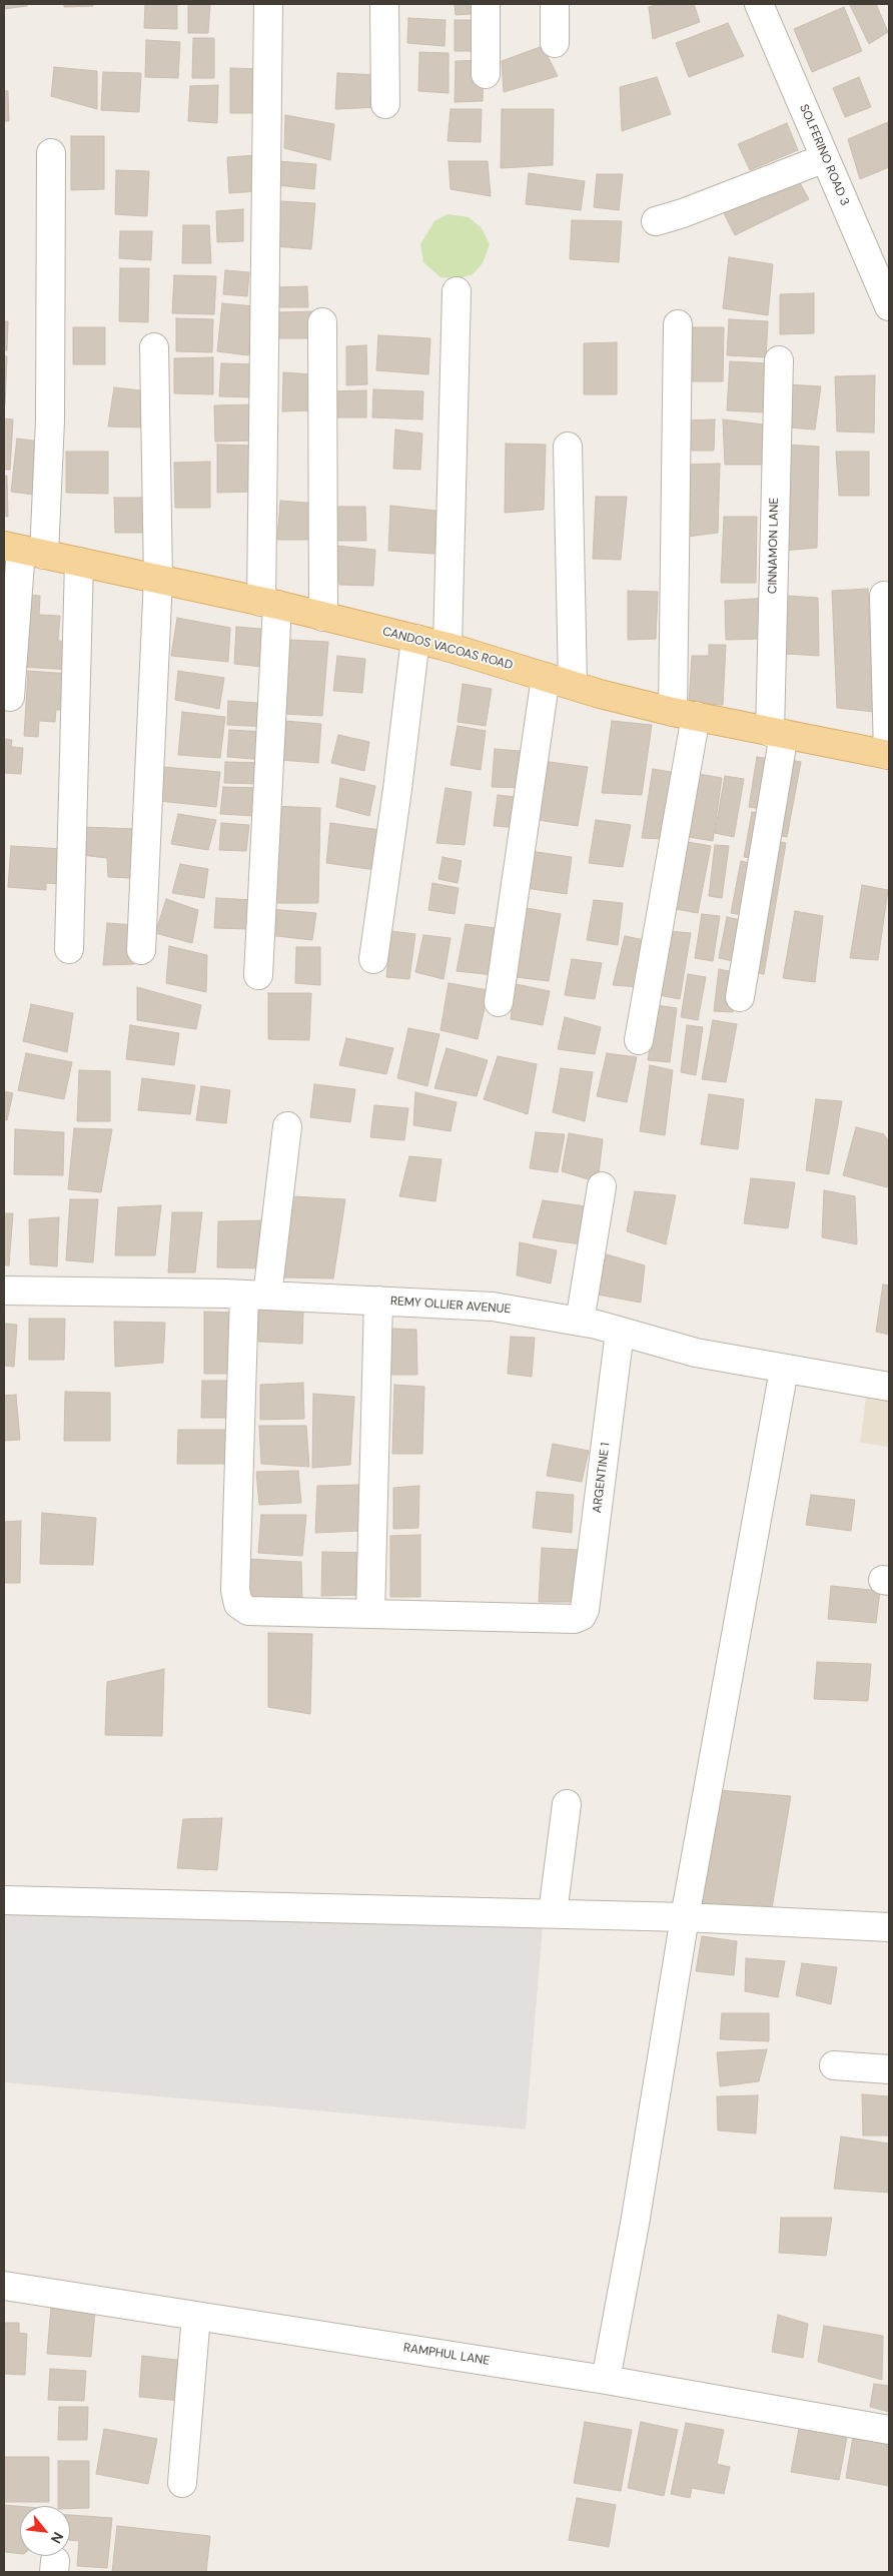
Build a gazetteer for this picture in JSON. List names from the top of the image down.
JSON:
{
  "streets": {
    "main road": ["CANDOS VACOAS ROAD"],
    "street": [
      "SOLFERINO ROAD 3",
      "CINNAMON LANE",
      "REMY OLLIER AVENUE",
      "ARGENTINE 1",
      "RAMPHUL LANE"
    ]
  },
  "crossings": [
    ["CINNAMON LANE", "CANDOS VACOAS ROAD"],
    ["REMY OLLIER AVENUE", "ARGENTINE 1"]
  ],
  "north": "bottom right"
}
